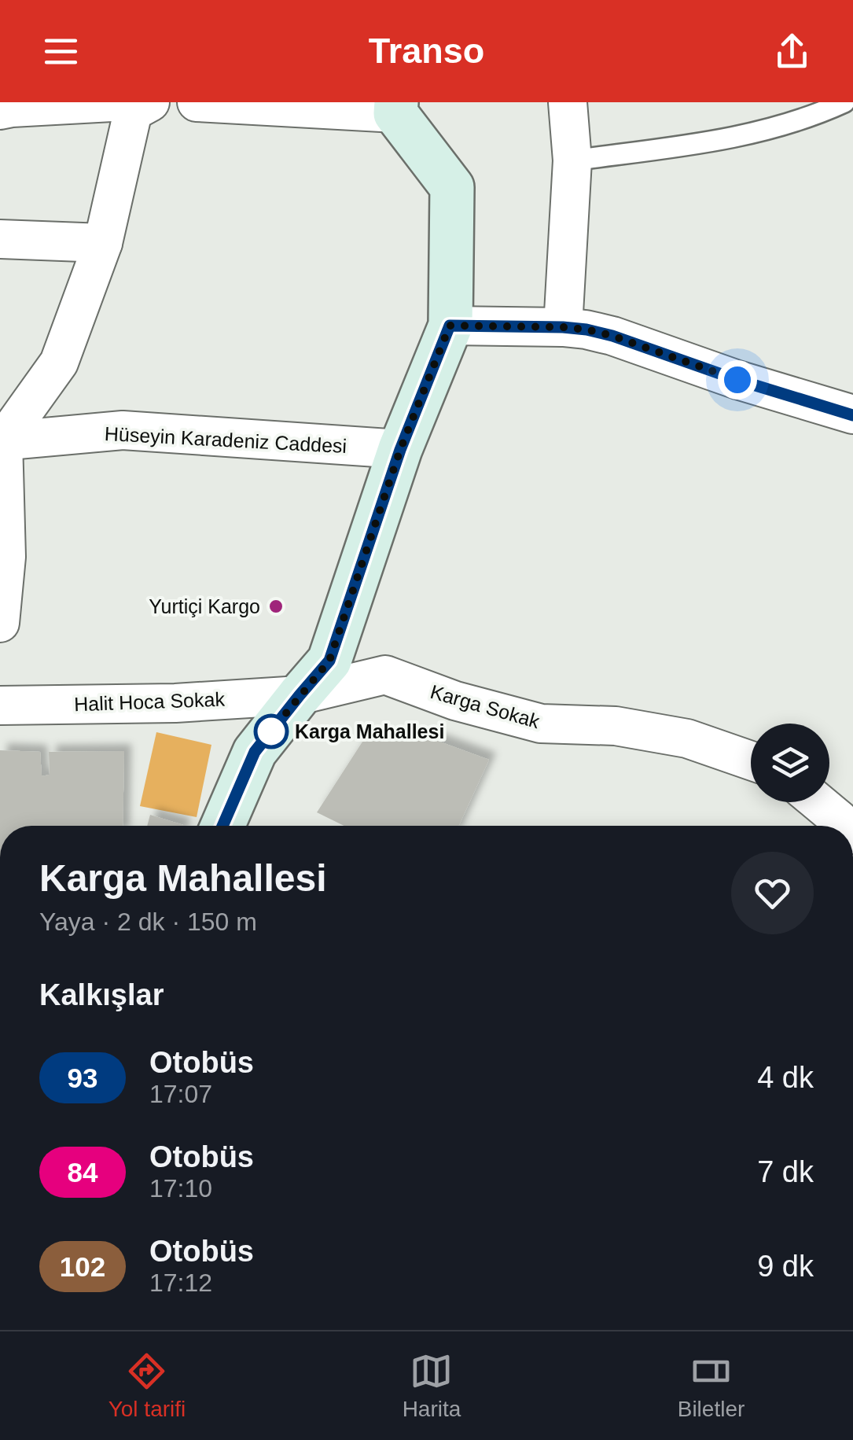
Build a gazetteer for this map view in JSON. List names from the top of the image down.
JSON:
{
  "streets": {
    "street": ["Hüseyin Karadeniz Caddesi", "Halit Hoca Sokak", "Karga Sokak"]
  },
  "crossings": [
    ["Halit Hoca Sokak", "Karga Sokak"]
  ],
  "places": ["Yurtiçi Kargo", "Karga Mahallesi"],
  "lines": ["bus line 93"],
  "page": {
    "header": "Transo",
    "heading": [
      ["Karga Mahallesi", "Yaya · 2 dk · 150 m"],
      "Kalkışlar"
    ],
    "list": [
      {
        "mark": "93",
        "name": "Otobüs",
        "note": "17:07",
        "value": "4 dk"
      },
      {
        "mark": "84",
        "name": "Otobüs",
        "note": "17:10",
        "value": "7 dk"
      },
      {
        "mark": "102",
        "name": "Otobüs",
        "note": "17:12",
        "value": "9 dk"
      }
    ],
    "tabs": ["Yol tarifi", "Harita", "Biletler"]
  }
}
